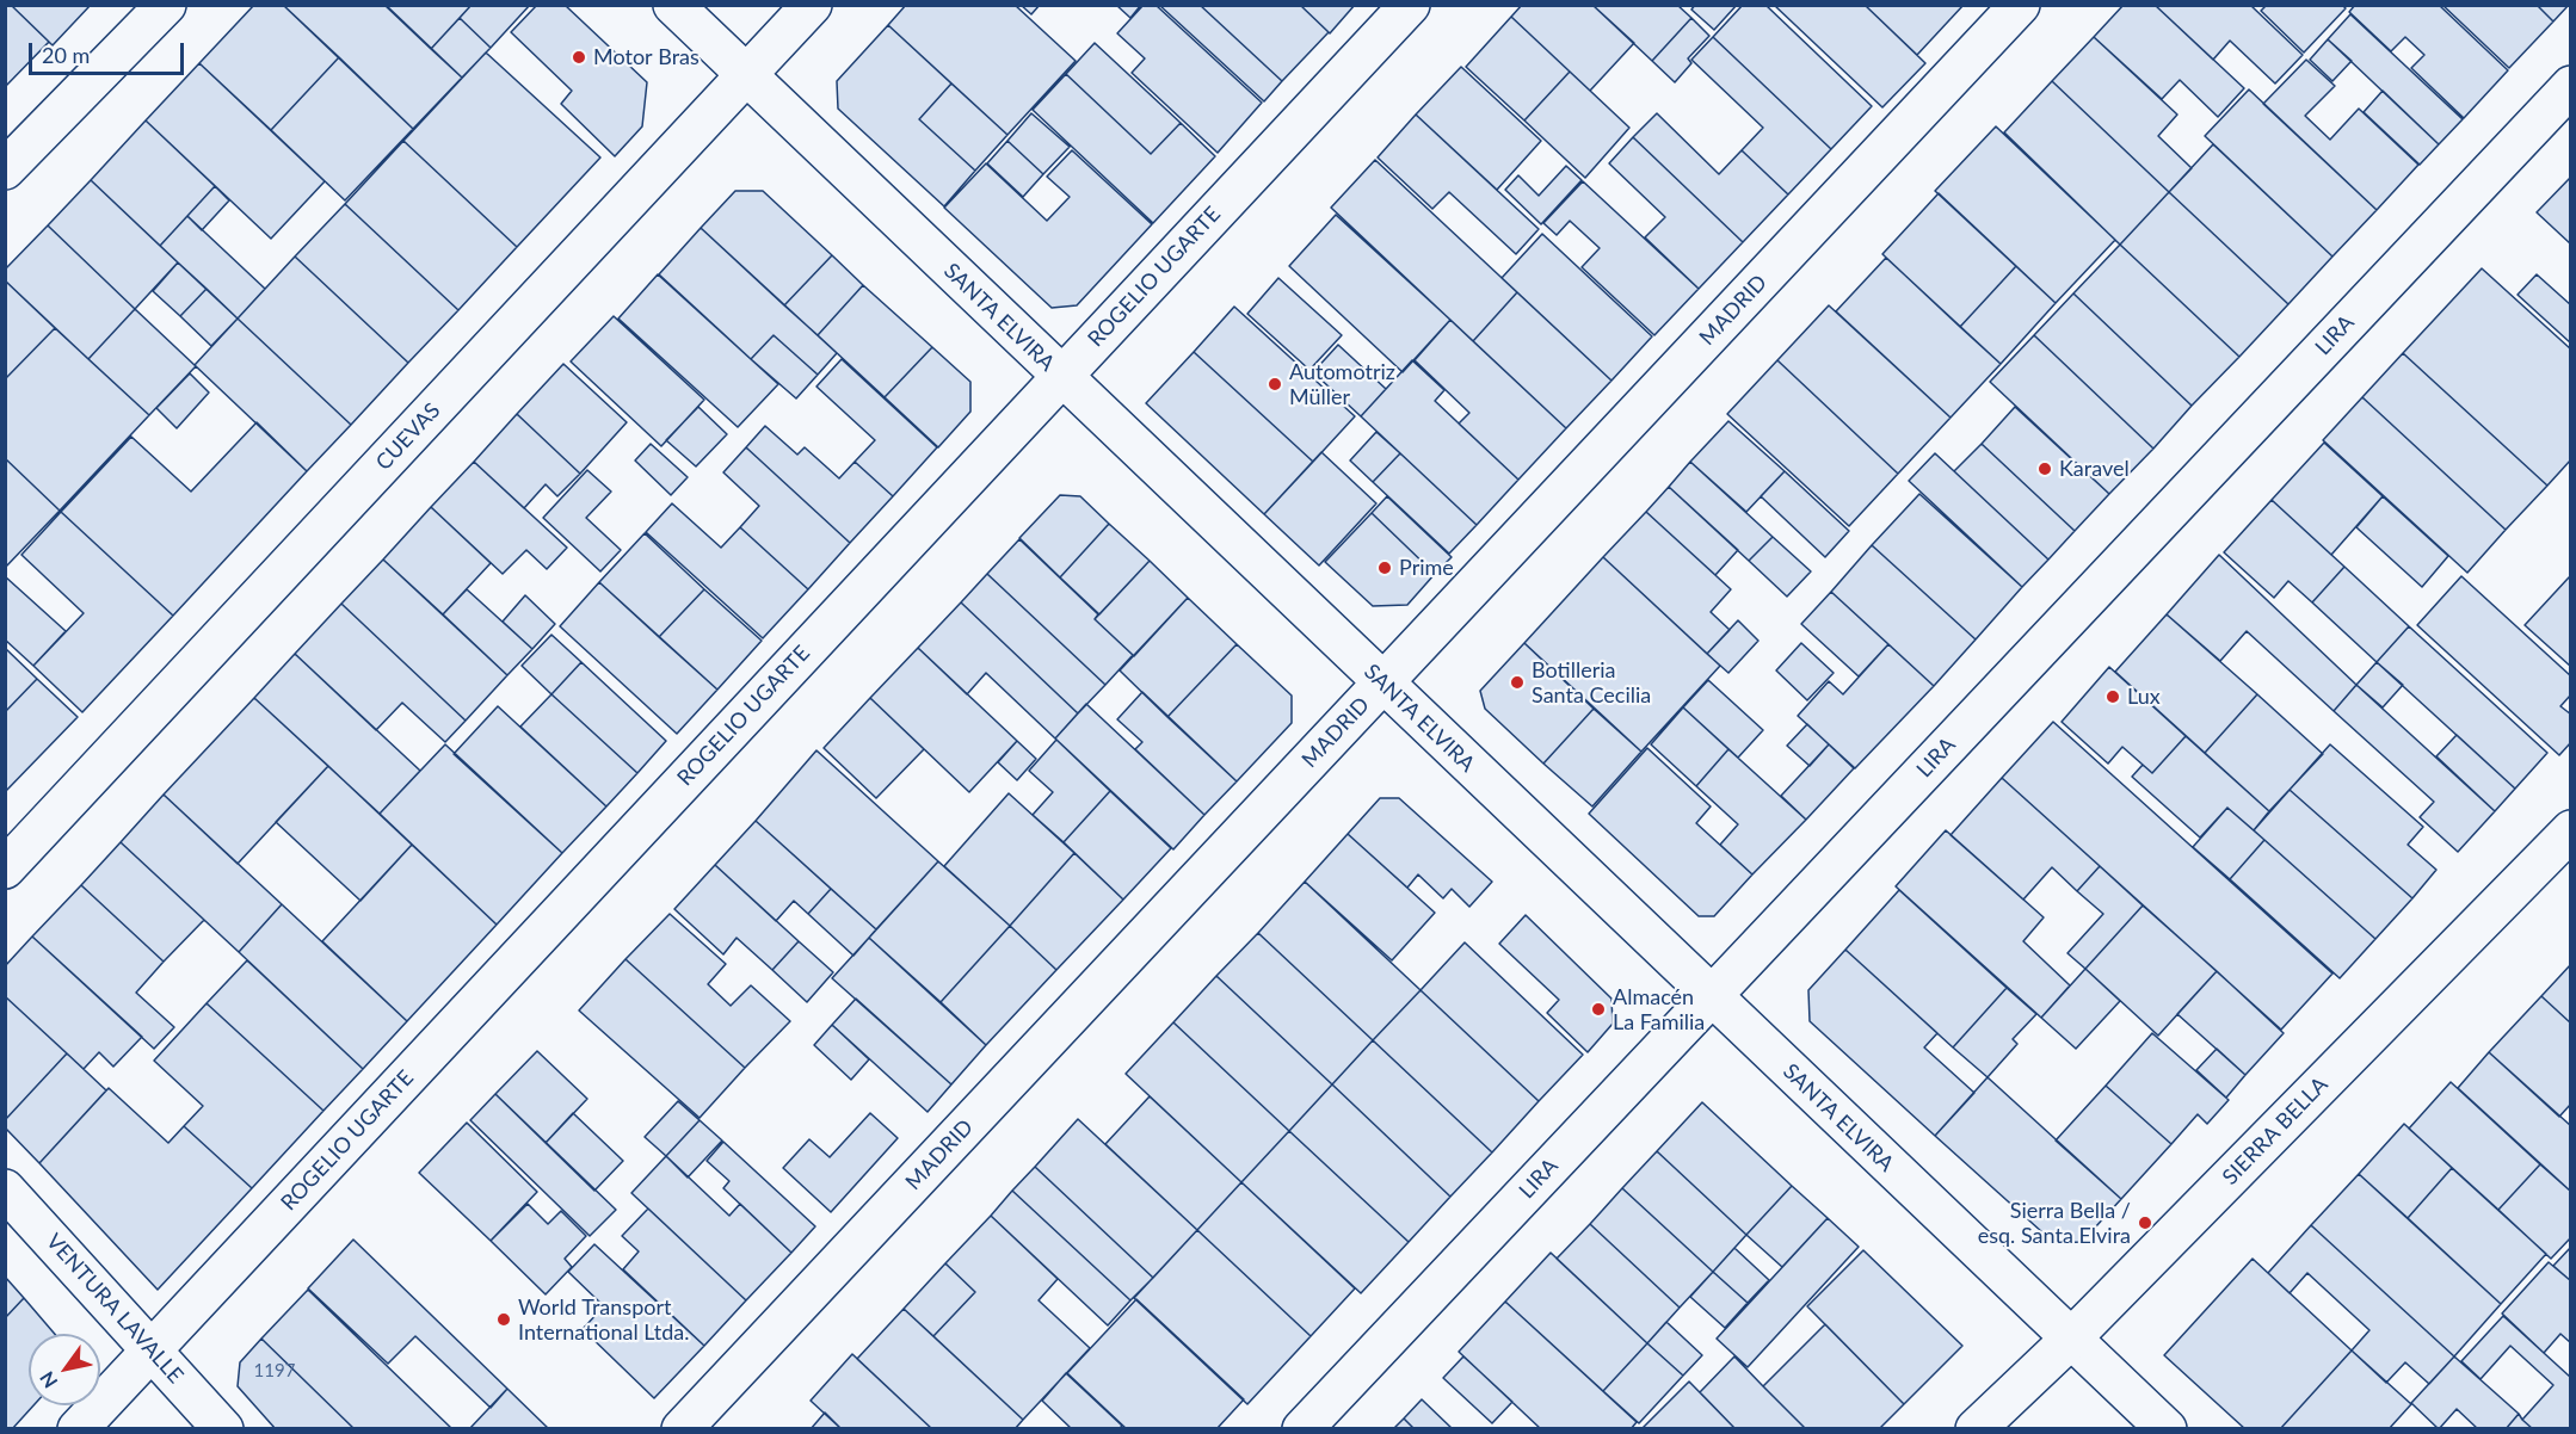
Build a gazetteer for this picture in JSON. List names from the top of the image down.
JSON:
{
  "streets": {
    "street": [
      "ROGELIO UGARTE",
      "MADRID",
      "SANTA ELVIRA",
      "LIRA",
      "CUEVAS",
      "SIERRA BELLA",
      "VENTURA LAVALLE"
    ]
  },
  "crossings": [
    ["ROGELIO UGARTE", "SANTA ELVIRA"],
    ["ROGELIO UGARTE", "VENTURA LAVALLE"],
    ["MADRID", "SANTA ELVIRA"],
    ["SANTA ELVIRA", "LIRA"],
    ["SANTA ELVIRA", "CUEVAS"],
    ["SANTA ELVIRA", "SIERRA BELLA"]
  ],
  "places": [
    "Motor Bras",
    "Automotriz Müller",
    "Karavel",
    "Prime",
    "Botilleria Santa Cecilia",
    "Lux",
    "Almacén La Familia",
    "Sierra Bella / esq. Santa Elvira",
    "World Transport International Ltda."
  ],
  "house_numbers": ["1197"],
  "scale_bar": "20 m",
  "north": "bottom left"
}
